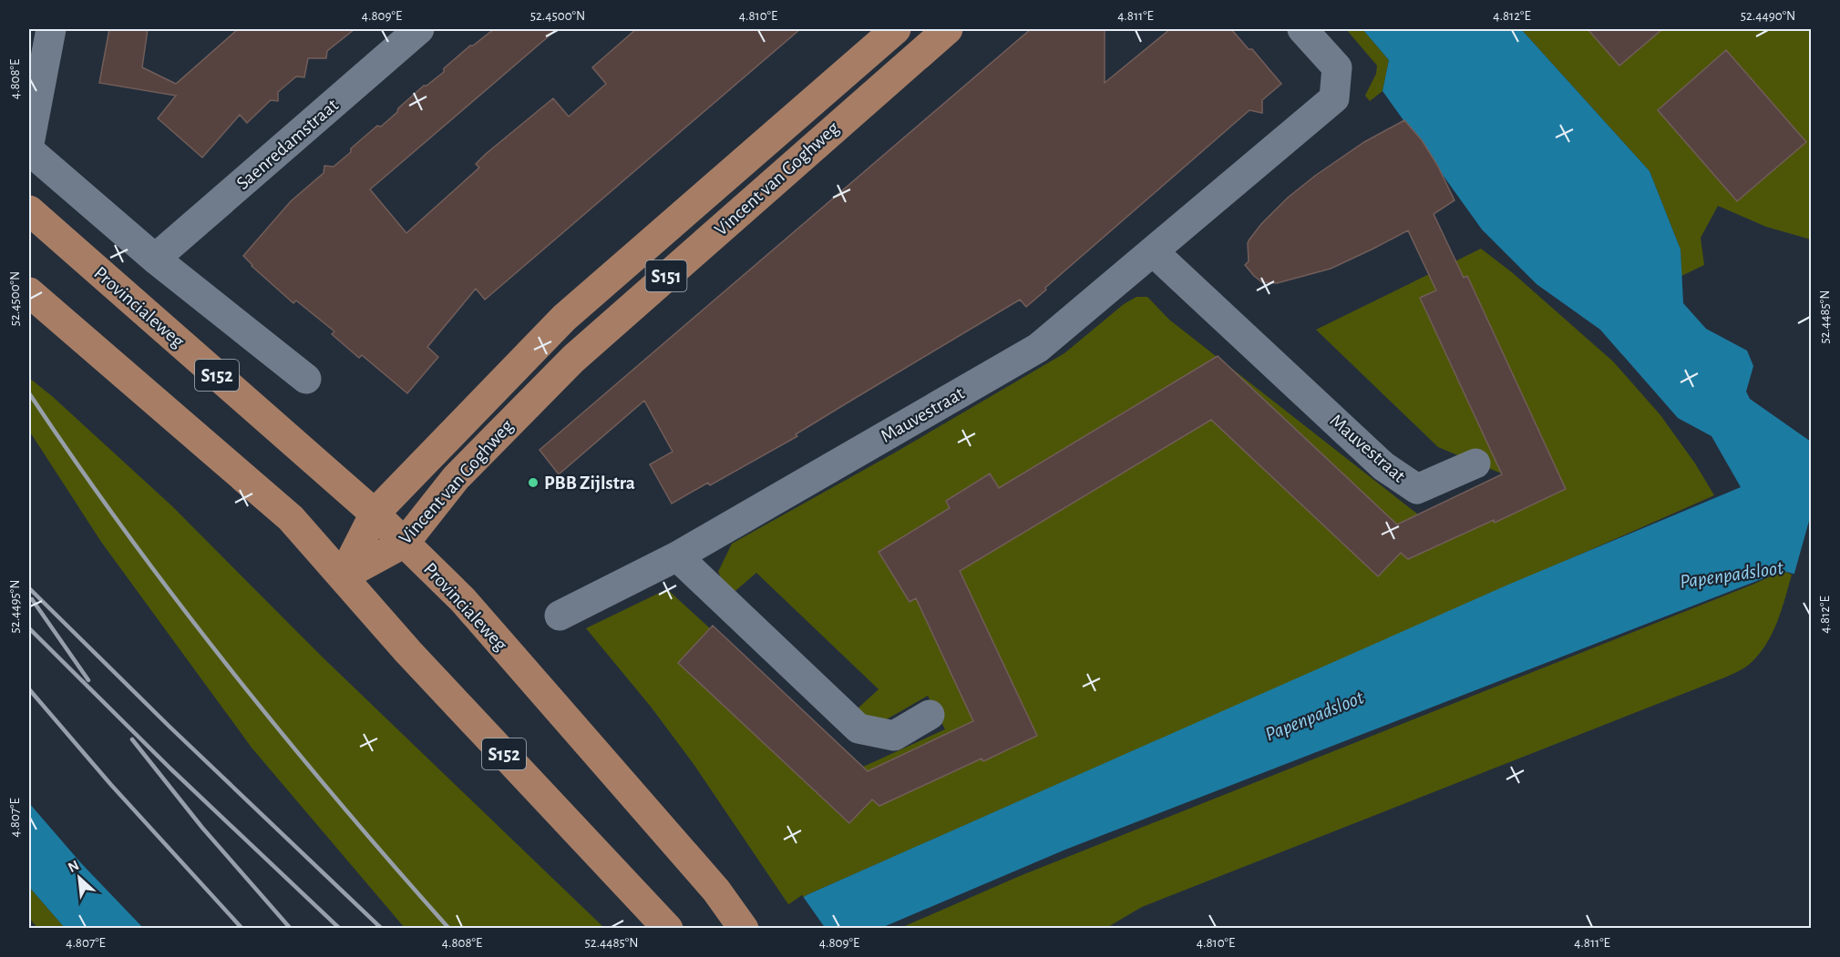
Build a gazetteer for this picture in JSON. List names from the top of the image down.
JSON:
{
  "streets": {
    "main road": [
      "Vincent van Goghweg",
      "S151",
      "Provincialeweg",
      "S152"
    ],
    "street": ["Saenredamstraat", "Mauvestraat"]
  },
  "crossings": [
    ["Vincent van Goghweg", "Provincialeweg"],
    ["Vincent van Goghweg", "S152"]
  ],
  "water": ["Papenpadsloot"],
  "places": ["PBB Zijlstra"],
  "north": "top left",
  "coordinates": [
    "4.809°E",
    "52.4500°N",
    "4.810°E",
    "4.811°E",
    "4.812°E",
    "52.4490°N",
    "4.808°E",
    "52.4485°N",
    "52.4495°N",
    "4.807°E"
  ]
}
